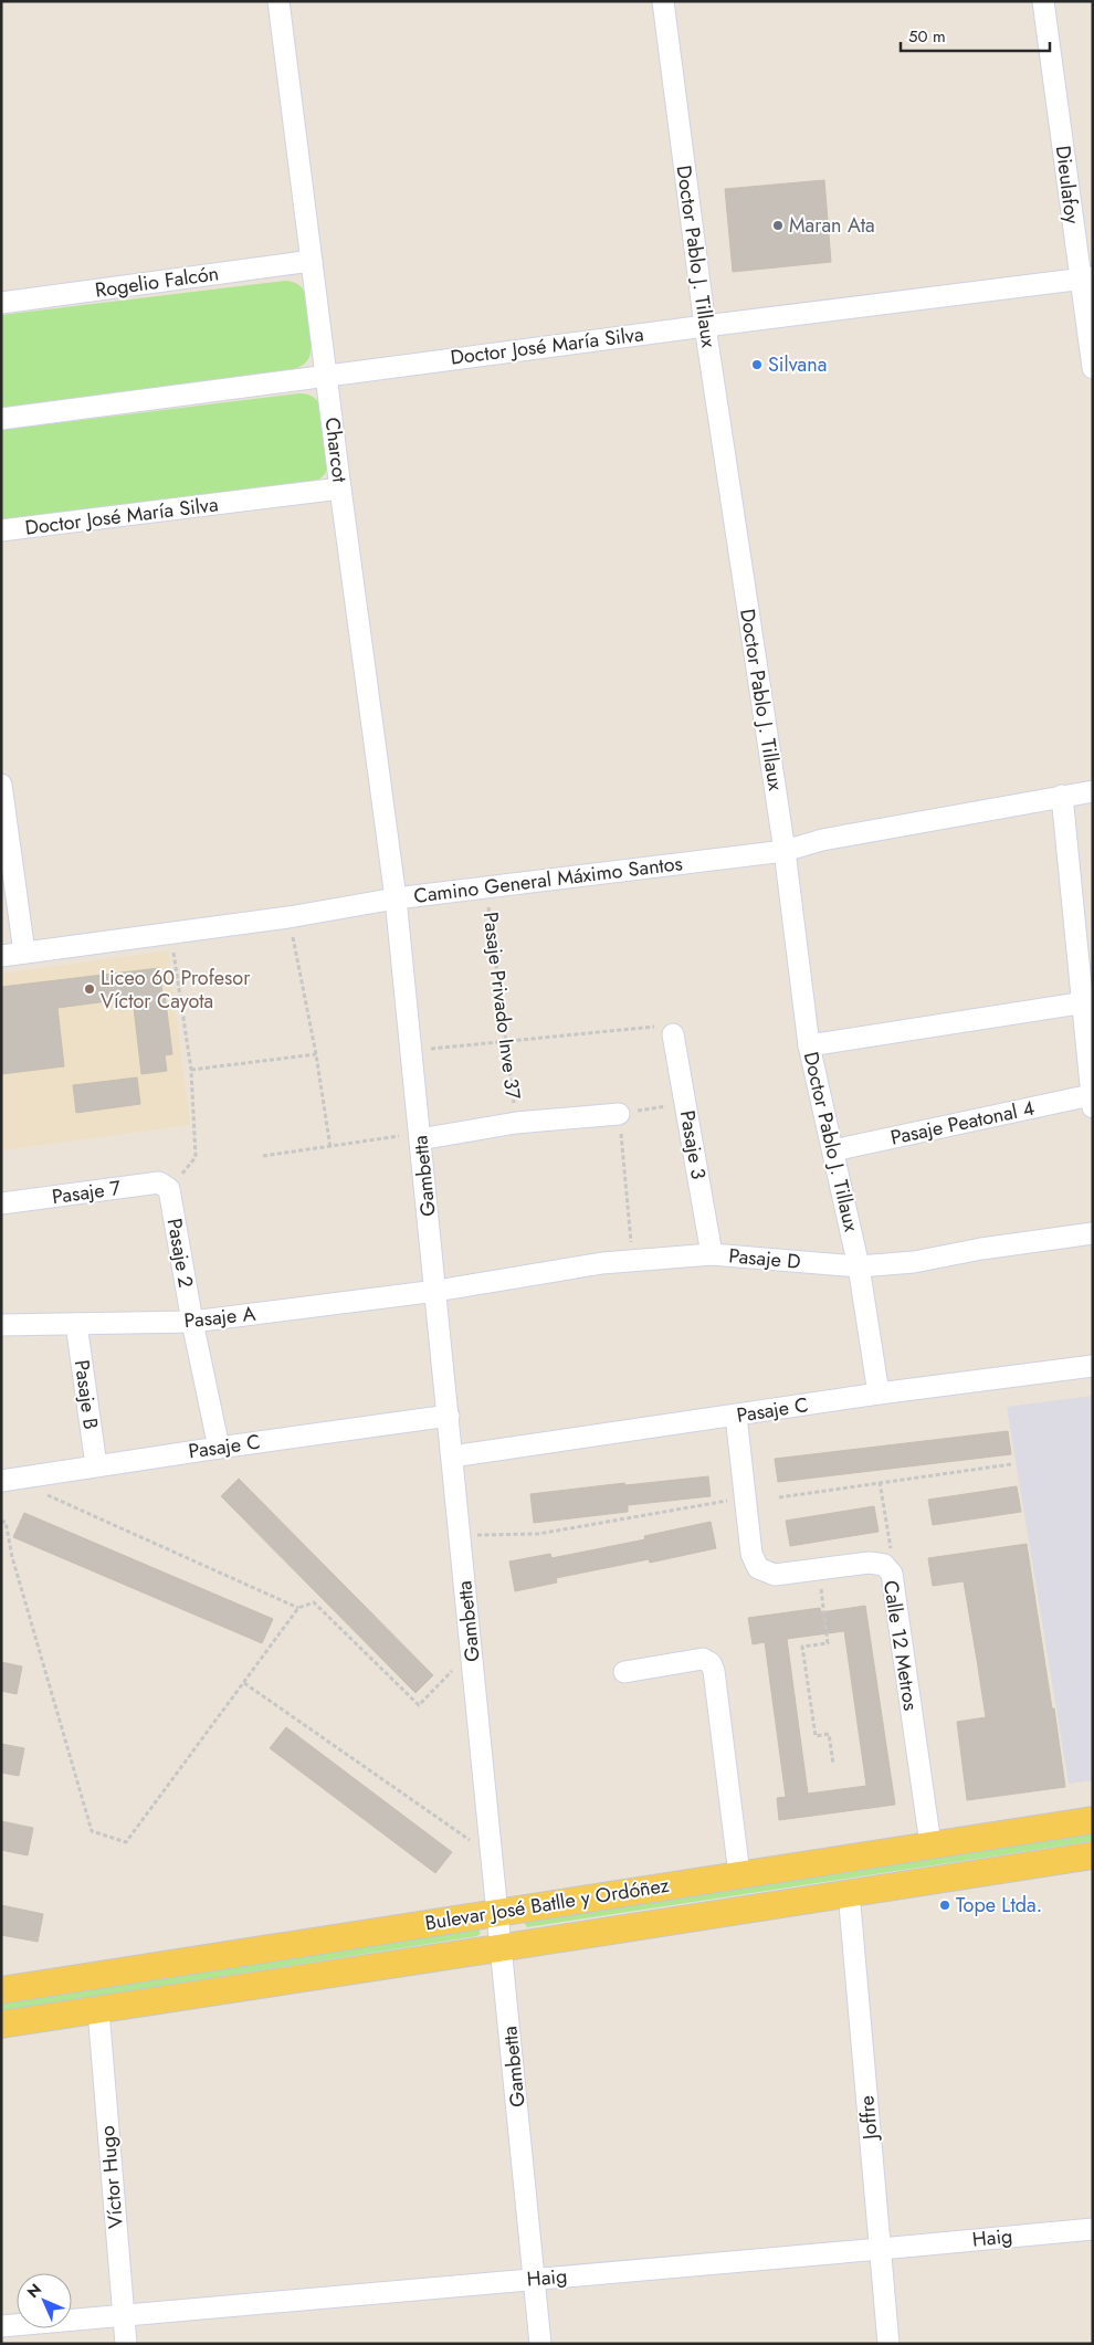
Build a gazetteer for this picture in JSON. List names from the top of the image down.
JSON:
{
  "streets": {
    "main road": ["Bulevar José Batlle y Ordóñez"],
    "street": [
      "Dieulafoy",
      "Doctor Pablo J. Tillaux",
      "Rogelio Falcón",
      "Doctor José María Silva",
      "Charcot",
      "Camino General Máximo Santos",
      "Pasaje Privado Inve 37",
      "Pasaje Peatonal 4",
      "Pasaje 3",
      "Gambetta",
      "Pasaje 7",
      "Pasaje 2",
      "Pasaje D",
      "Pasaje A",
      "Pasaje B",
      "Pasaje C",
      "Calle 12 Metros",
      "Joffre",
      "Víctor Hugo",
      "Haig"
    ]
  },
  "crossings": [
    ["Dieulafoy", "Doctor José María Silva"],
    ["Doctor Pablo J. Tillaux", "Doctor José María Silva"],
    ["Doctor Pablo J. Tillaux", "Camino General Máximo Santos"],
    ["Doctor Pablo J. Tillaux", "Pasaje Peatonal 4"],
    ["Doctor Pablo J. Tillaux", "Pasaje D"],
    ["Doctor Pablo J. Tillaux", "Pasaje C"],
    ["Rogelio Falcón", "Charcot"],
    ["Doctor José María Silva", "Charcot"],
    ["Charcot", "Camino General Máximo Santos"],
    ["Charcot", "Gambetta"],
    ["Camino General Máximo Santos", "Pasaje Privado Inve 37"],
    ["Camino General Máximo Santos", "Gambetta"],
    ["Pasaje Privado Inve 37", "Gambetta"],
    ["Pasaje 3", "Pasaje D"],
    ["Gambetta", "Pasaje D"],
    ["Gambetta", "Pasaje A"],
    ["Gambetta", "Pasaje C"],
    ["Gambetta", "Bulevar José Batlle y Ordóñez"],
    ["Gambetta", "Haig"],
    ["Pasaje 7", "Pasaje 2"],
    ["Pasaje 2", "Pasaje A"],
    ["Pasaje 2", "Pasaje C"],
    ["Pasaje D", "Pasaje A"],
    ["Pasaje A", "Pasaje B"],
    ["Pasaje B", "Pasaje C"],
    ["Pasaje C", "Calle 12 Metros"],
    ["Calle 12 Metros", "Bulevar José Batlle y Ordóñez"],
    ["Bulevar José Batlle y Ordóñez", "Joffre"],
    ["Bulevar José Batlle y Ordóñez", "Víctor Hugo"],
    ["Joffre", "Haig"],
    ["Víctor Hugo", "Haig"]
  ],
  "places": [
    "Maran Ata",
    "Silvana",
    "Liceo 60 Profesor Víctor Cayota",
    "Tope Ltda."
  ],
  "scale_bar": "50 m",
  "north": "top left"
}
